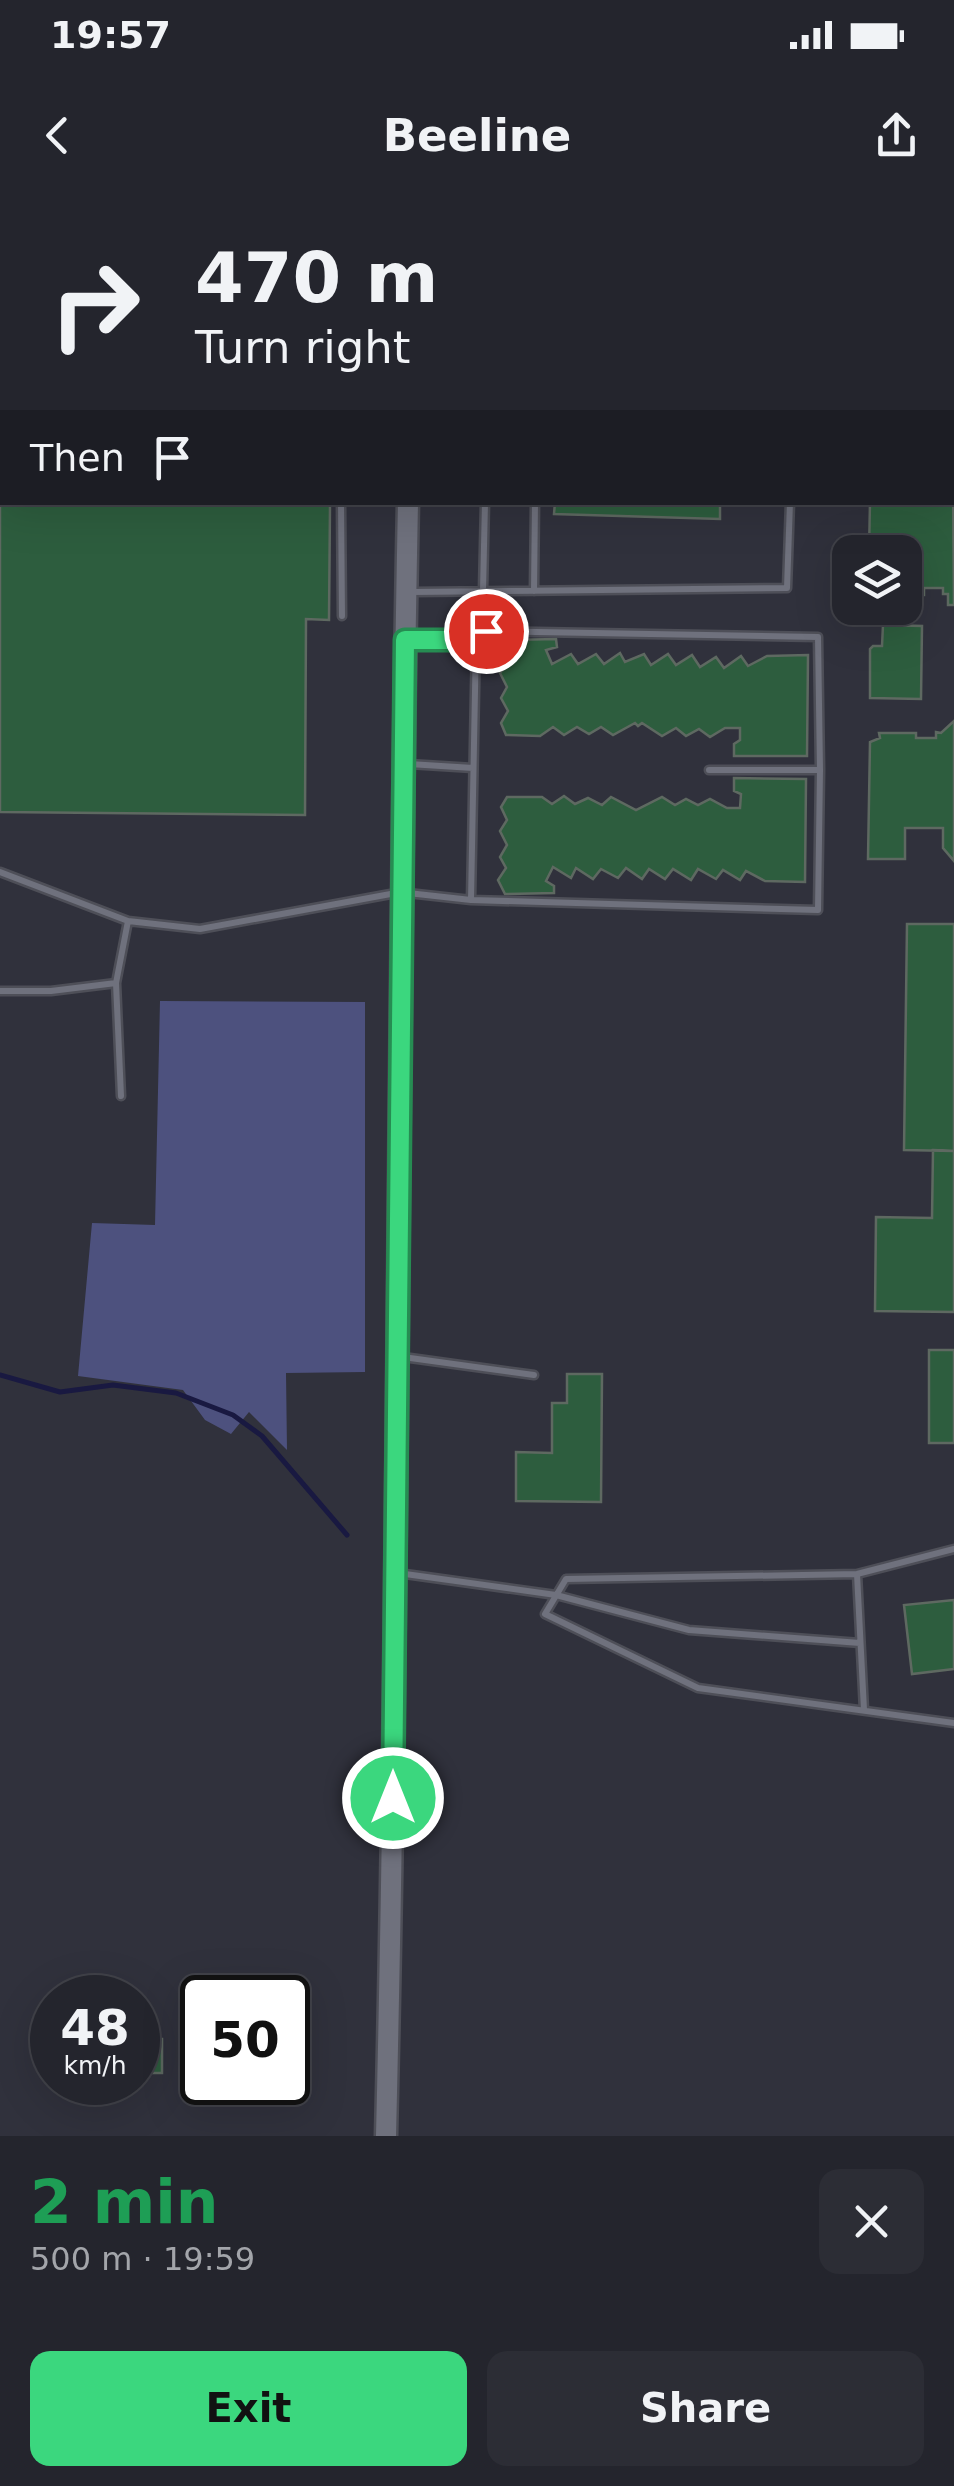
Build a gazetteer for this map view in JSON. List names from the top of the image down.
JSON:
{
  "page": {
    "status": "19:57",
    "header": "Beeline",
    "turn": ["470 m", "Turn right"],
    "then": "Then",
    "speed": "48 km/h",
    "limit": "50",
    "heading": ["2 min", "500 m · 19:59"],
    "buttons": ["Exit", "Share"]
  }
}
